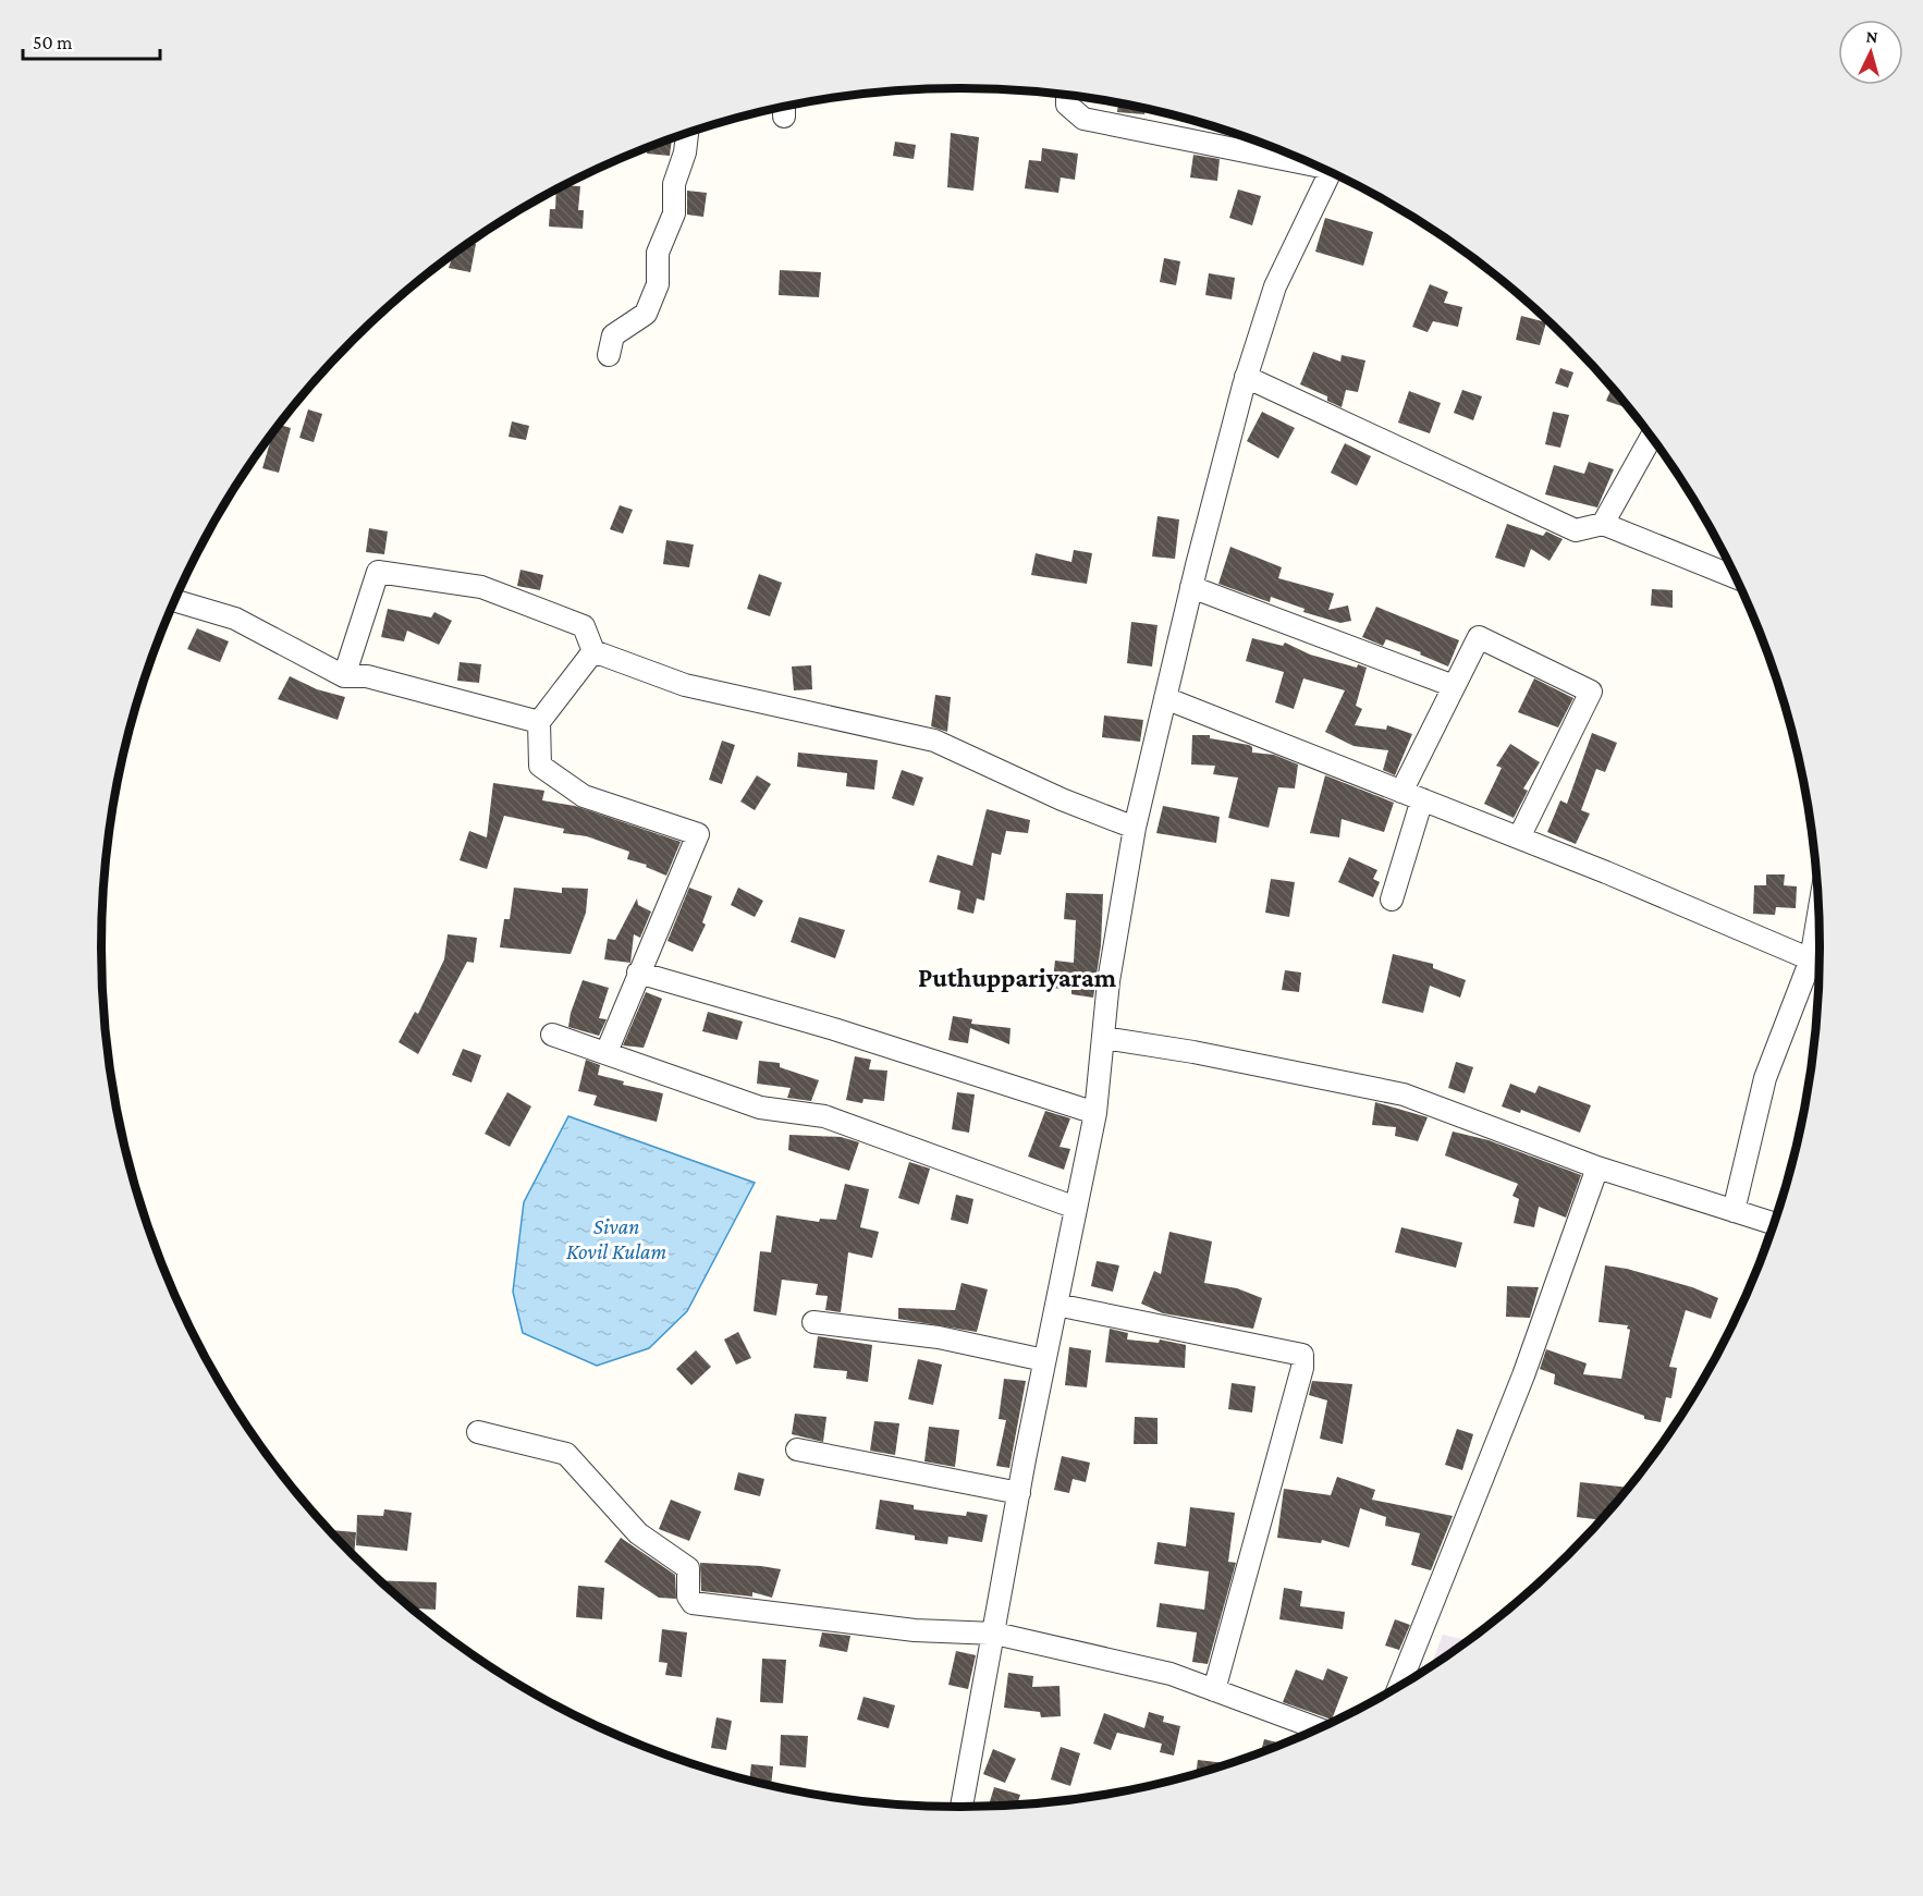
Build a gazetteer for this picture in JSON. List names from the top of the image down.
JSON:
{
  "districts": ["Puthuppariyaram"],
  "water": ["Sivan Kovil Kulam"],
  "scale_bar": "50 m",
  "north": "top"
}
